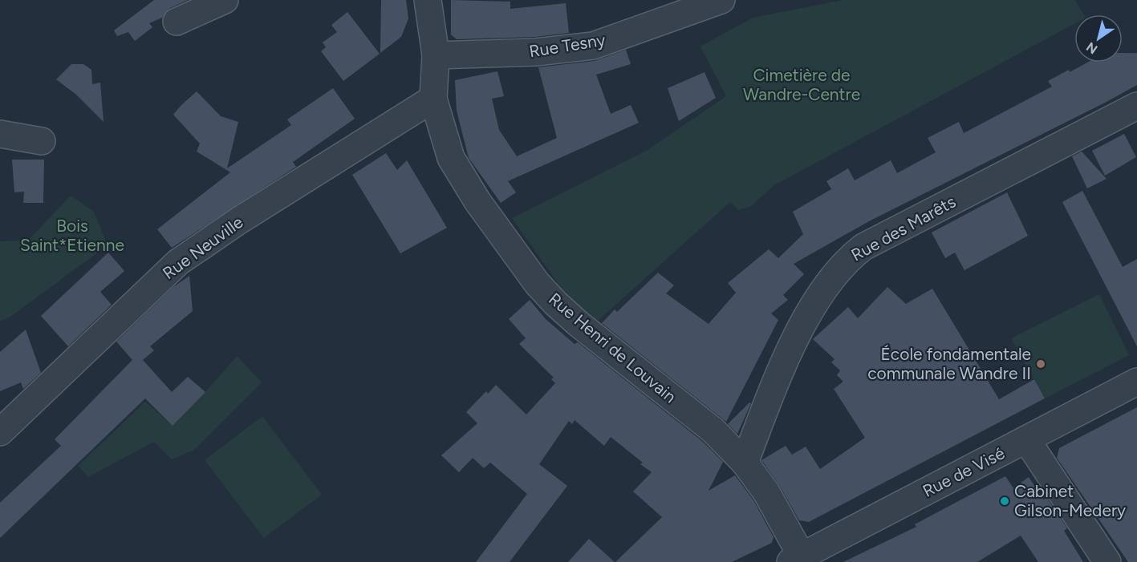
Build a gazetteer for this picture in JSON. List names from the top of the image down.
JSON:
{
  "streets": {
    "street": [
      "Rue Tesny",
      "Rue des Marêts",
      "Rue Neuville",
      "Rue Henri de Louvain",
      "Rue de Visé"
    ]
  },
  "crossings": [
    ["Rue Tesny", "Rue Henri de Louvain"],
    ["Rue des Marêts", "Rue Henri de Louvain"],
    ["Rue Neuville", "Rue Henri de Louvain"],
    ["Rue Henri de Louvain", "Rue de Visé"]
  ],
  "parks": ["Cimetière de Wandre-Centre", "Bois Saint*Etienne"],
  "places": ["École fondamentale communale Wandre II", "Cabinet Gilson-Medery"],
  "north": "bottom left"
}
